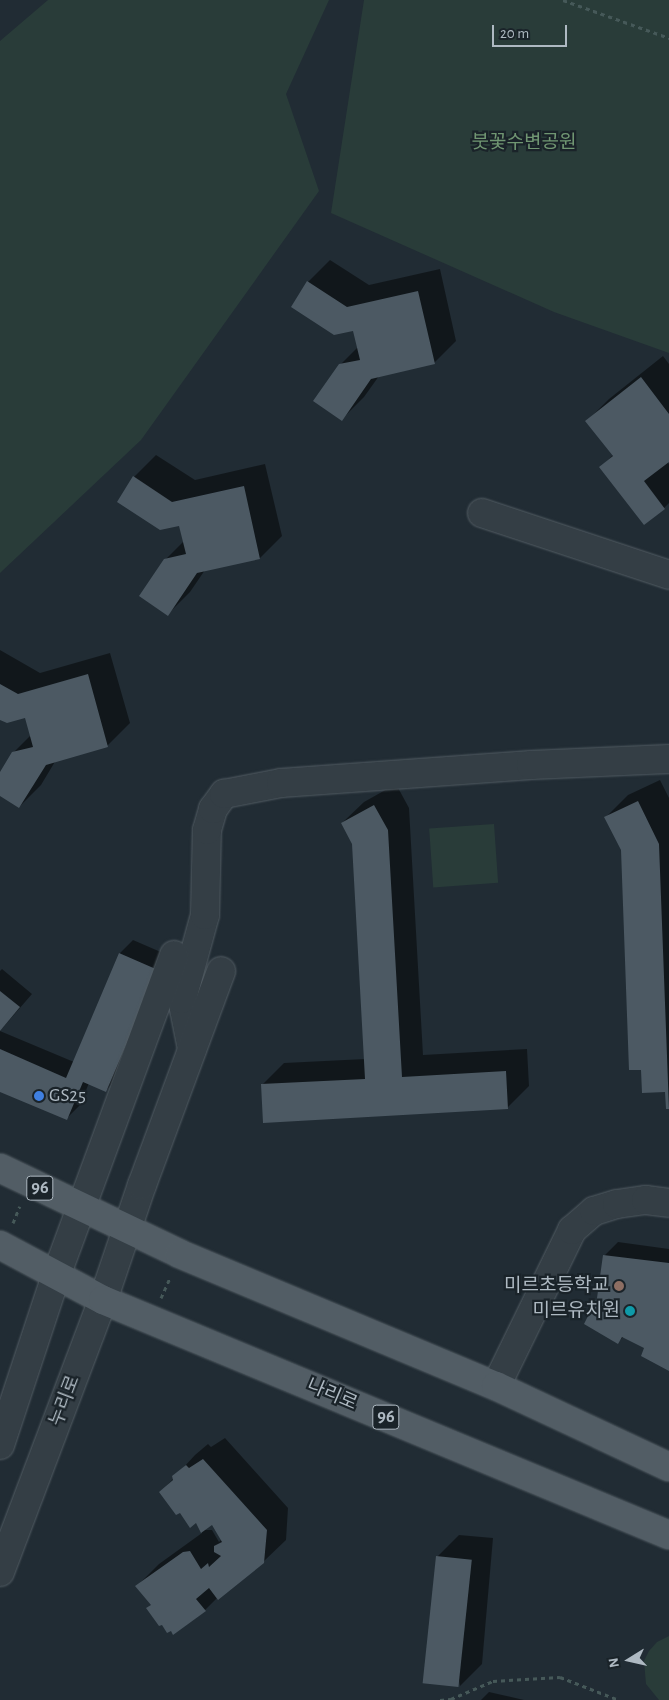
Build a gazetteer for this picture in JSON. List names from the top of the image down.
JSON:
{
  "streets": {
    "main road": ["96", "나리로"],
    "street": ["누리로"]
  },
  "crossings": [
    ["96", "누리로"],
    ["나리로", "누리로"]
  ],
  "parks": ["붓꽃수변공원"],
  "places": ["GS25", "미르초등학교", "미르유치원"],
  "scale_bar": "20 m",
  "north": "left"
}
